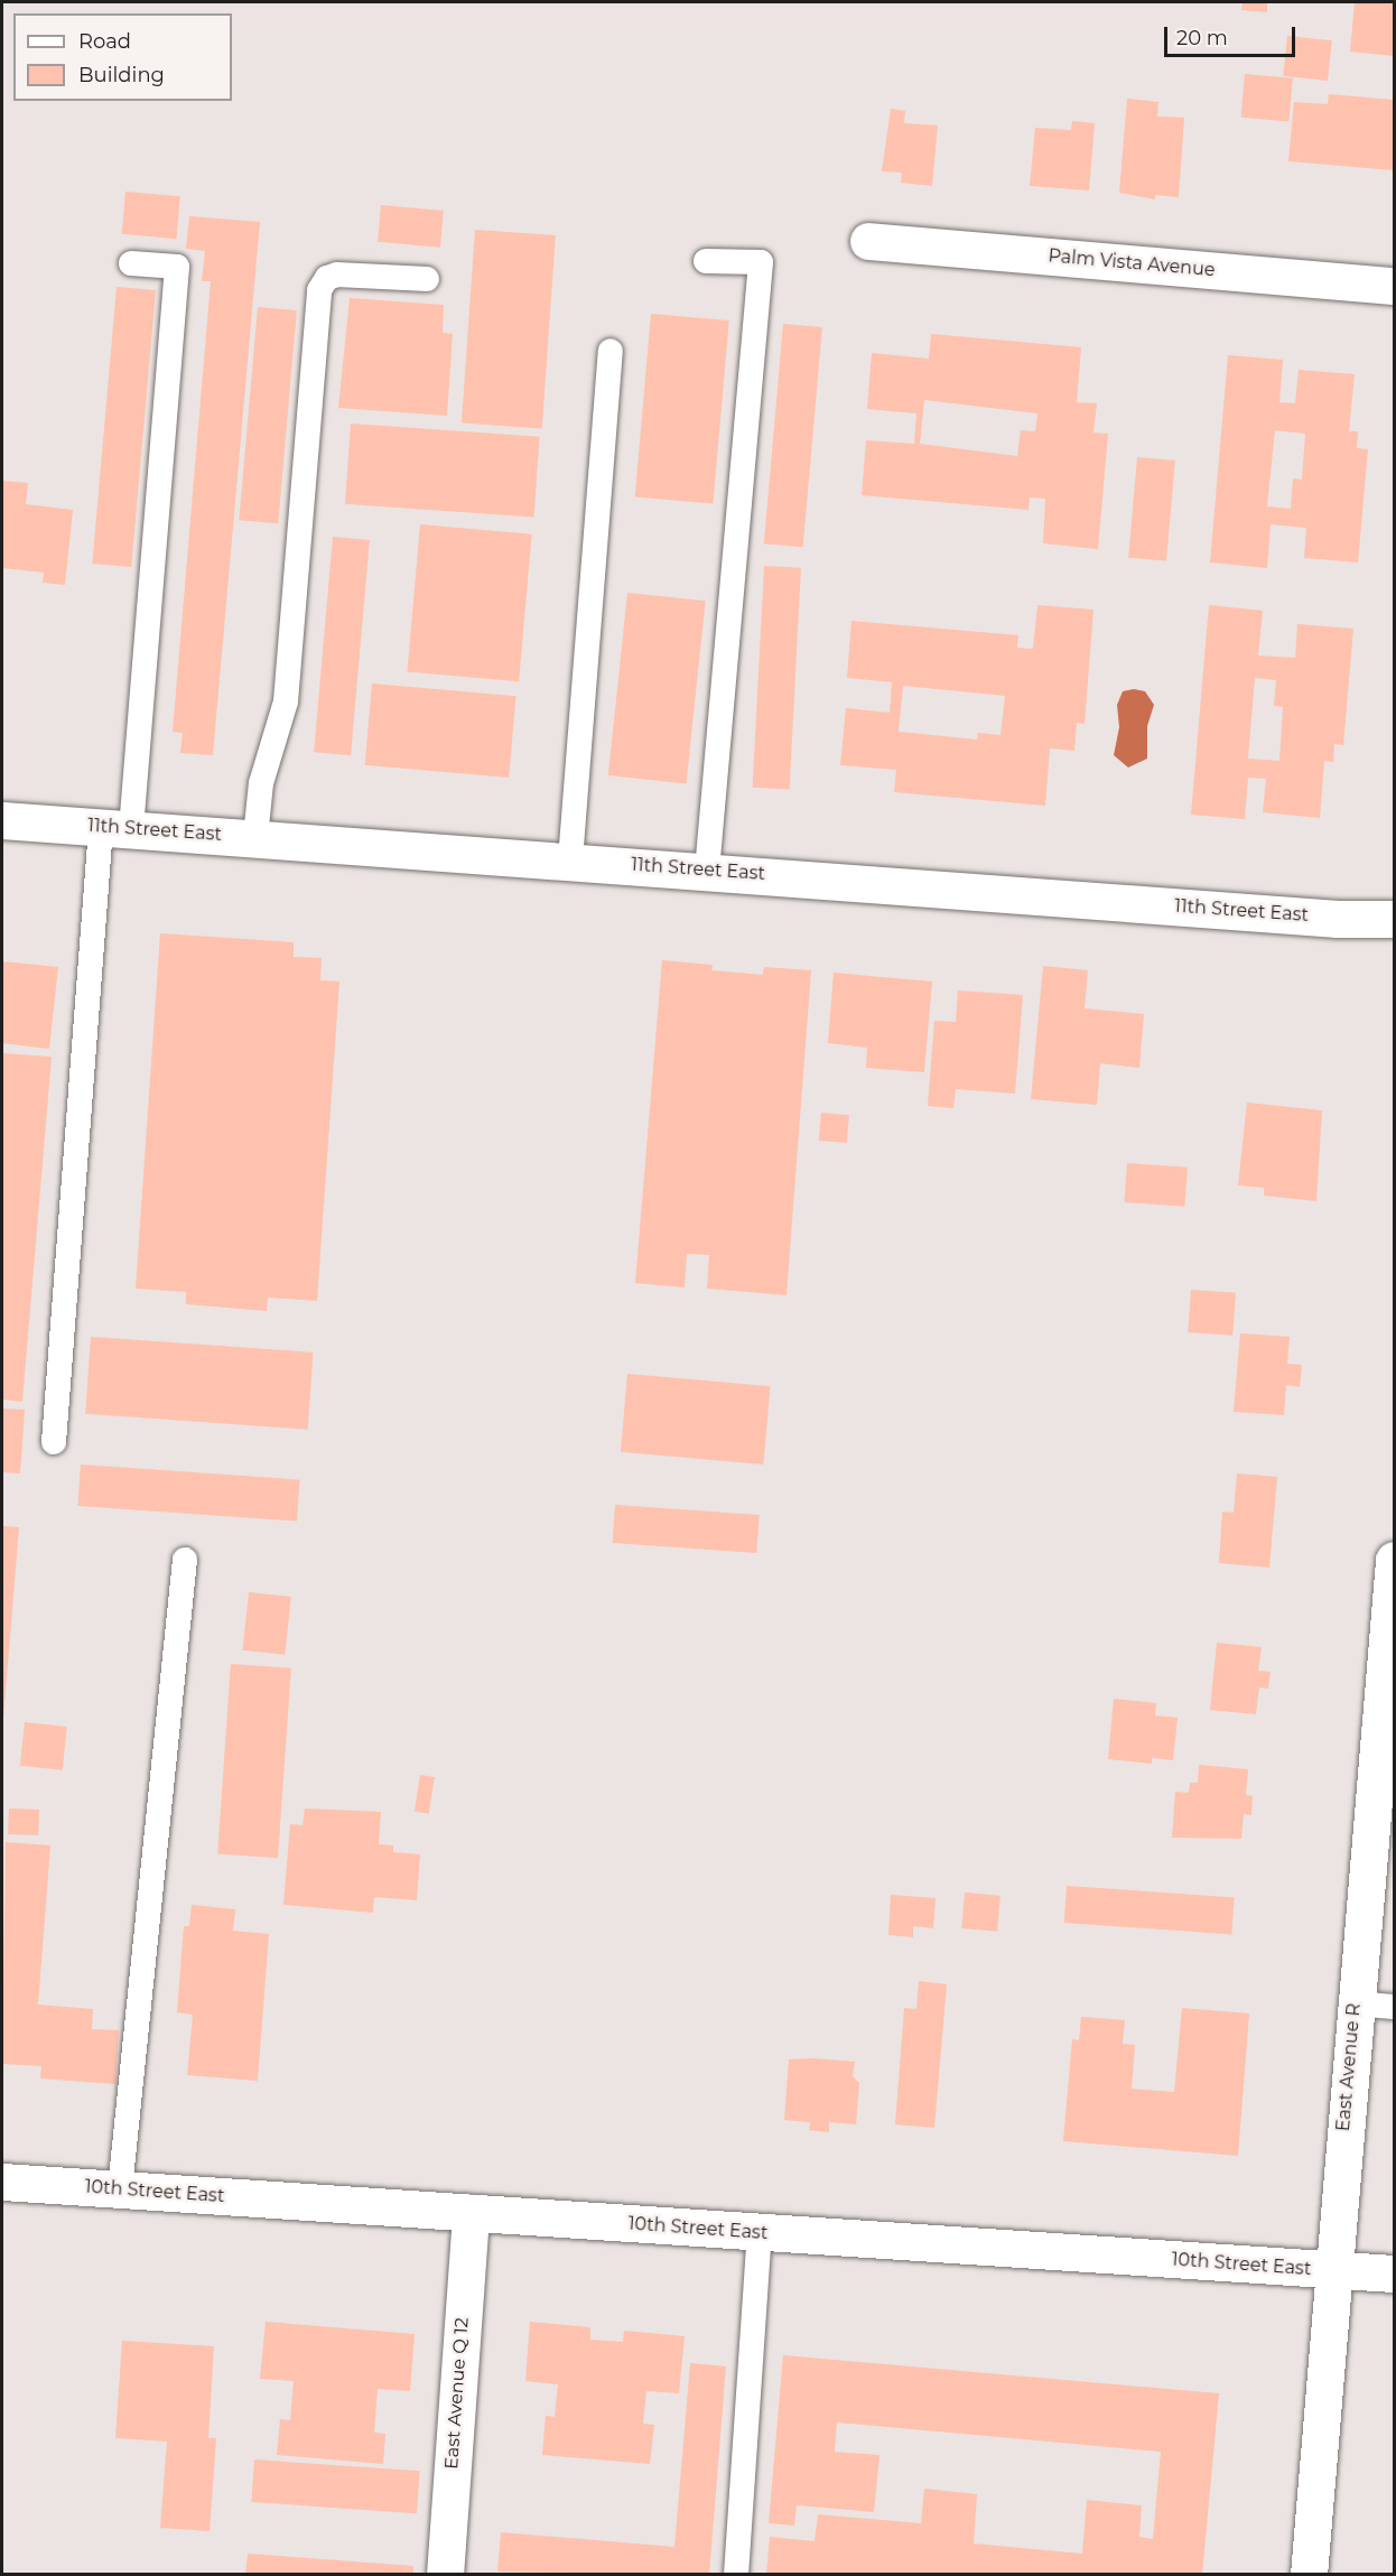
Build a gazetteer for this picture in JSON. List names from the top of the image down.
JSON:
{
  "streets": {
    "main road": [
      "Palm Vista Avenue",
      "11th Street East",
      "East Avenue R",
      "10th Street East",
      "East Avenue Q 12"
    ]
  },
  "crossings": [
    ["East Avenue R", "10th Street East"],
    ["10th Street East", "East Avenue Q 12"]
  ],
  "legend": ["Road", "Building"],
  "scale_bar": "20 m"
}
